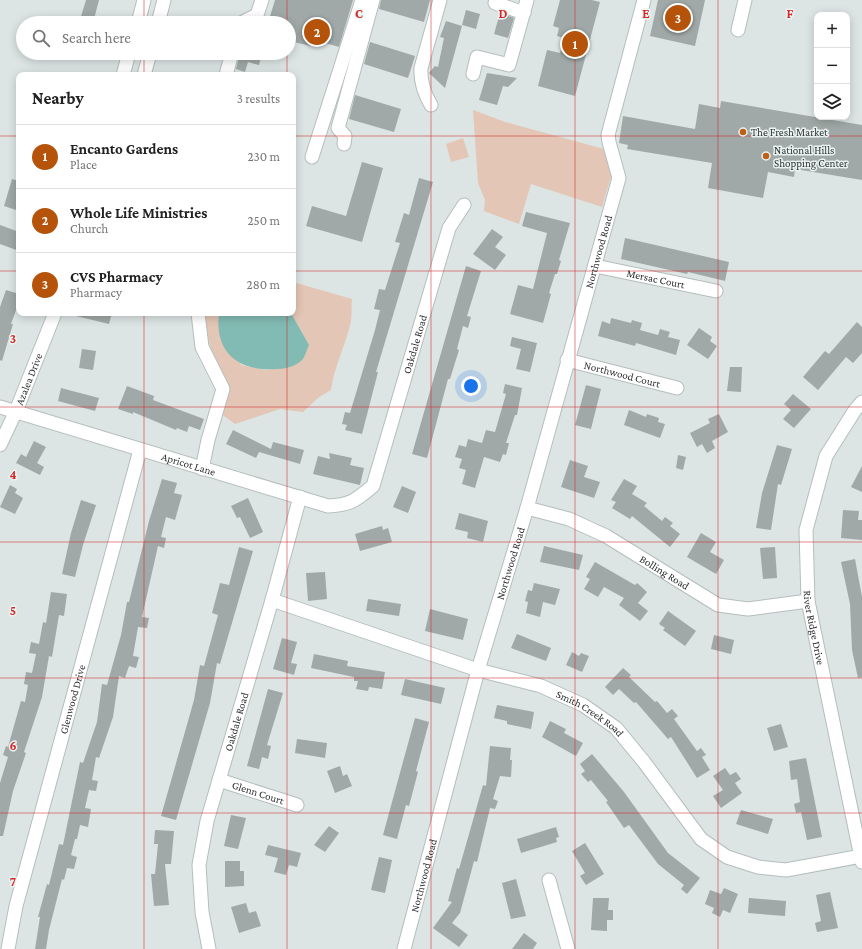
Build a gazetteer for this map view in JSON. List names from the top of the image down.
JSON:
{
  "streets": {
    "street": [
      "Northwood Road",
      "Mersac Court",
      "Oakdale Road",
      "Northwood Court",
      "Azalea Drive",
      "Apricot Lane",
      "Bolling Road",
      "River Ridge Drive",
      "Glenwood Drive",
      "Smith Creek Road",
      "Glenn Court"
    ]
  },
  "crossings": [
    ["Northwood Road", "Mersac Court"],
    ["Northwood Road", "Northwood Court"],
    ["Northwood Road", "Bolling Road"],
    ["Northwood Road", "Smith Creek Road"],
    ["Oakdale Road", "Apricot Lane"],
    ["Oakdale Road", "Smith Creek Road"],
    ["Oakdale Road", "Glenn Court"],
    ["Azalea Drive", "Apricot Lane"],
    ["Apricot Lane", "Glenwood Drive"],
    ["Bolling Road", "River Ridge Drive"],
    ["River Ridge Drive", "Smith Creek Road"]
  ],
  "places": ["The Fresh Market", "National Hills Shopping Center"],
  "page": {
    "pins": ["3", "2", "1"],
    "map_buttons": ["+", "−"],
    "search": "Search here",
    "heading": ["Nearby", "3 results"],
    "list": [
      {
        "mark": "1",
        "name": "Encanto Gardens",
        "note": "Place",
        "value": "230 m"
      },
      {
        "mark": "2",
        "name": "Whole Life Ministries",
        "note": "Church",
        "value": "250 m"
      },
      {
        "mark": "3",
        "name": "CVS Pharmacy",
        "note": "Pharmacy",
        "value": "280 m"
      }
    ]
  },
  "grid": {
    "columns": [
      "C",
      "D",
      "E",
      "F"
    ],
    "rows": [
      "3",
      "4",
      "5",
      "6",
      "7"
    ]
  }
}
